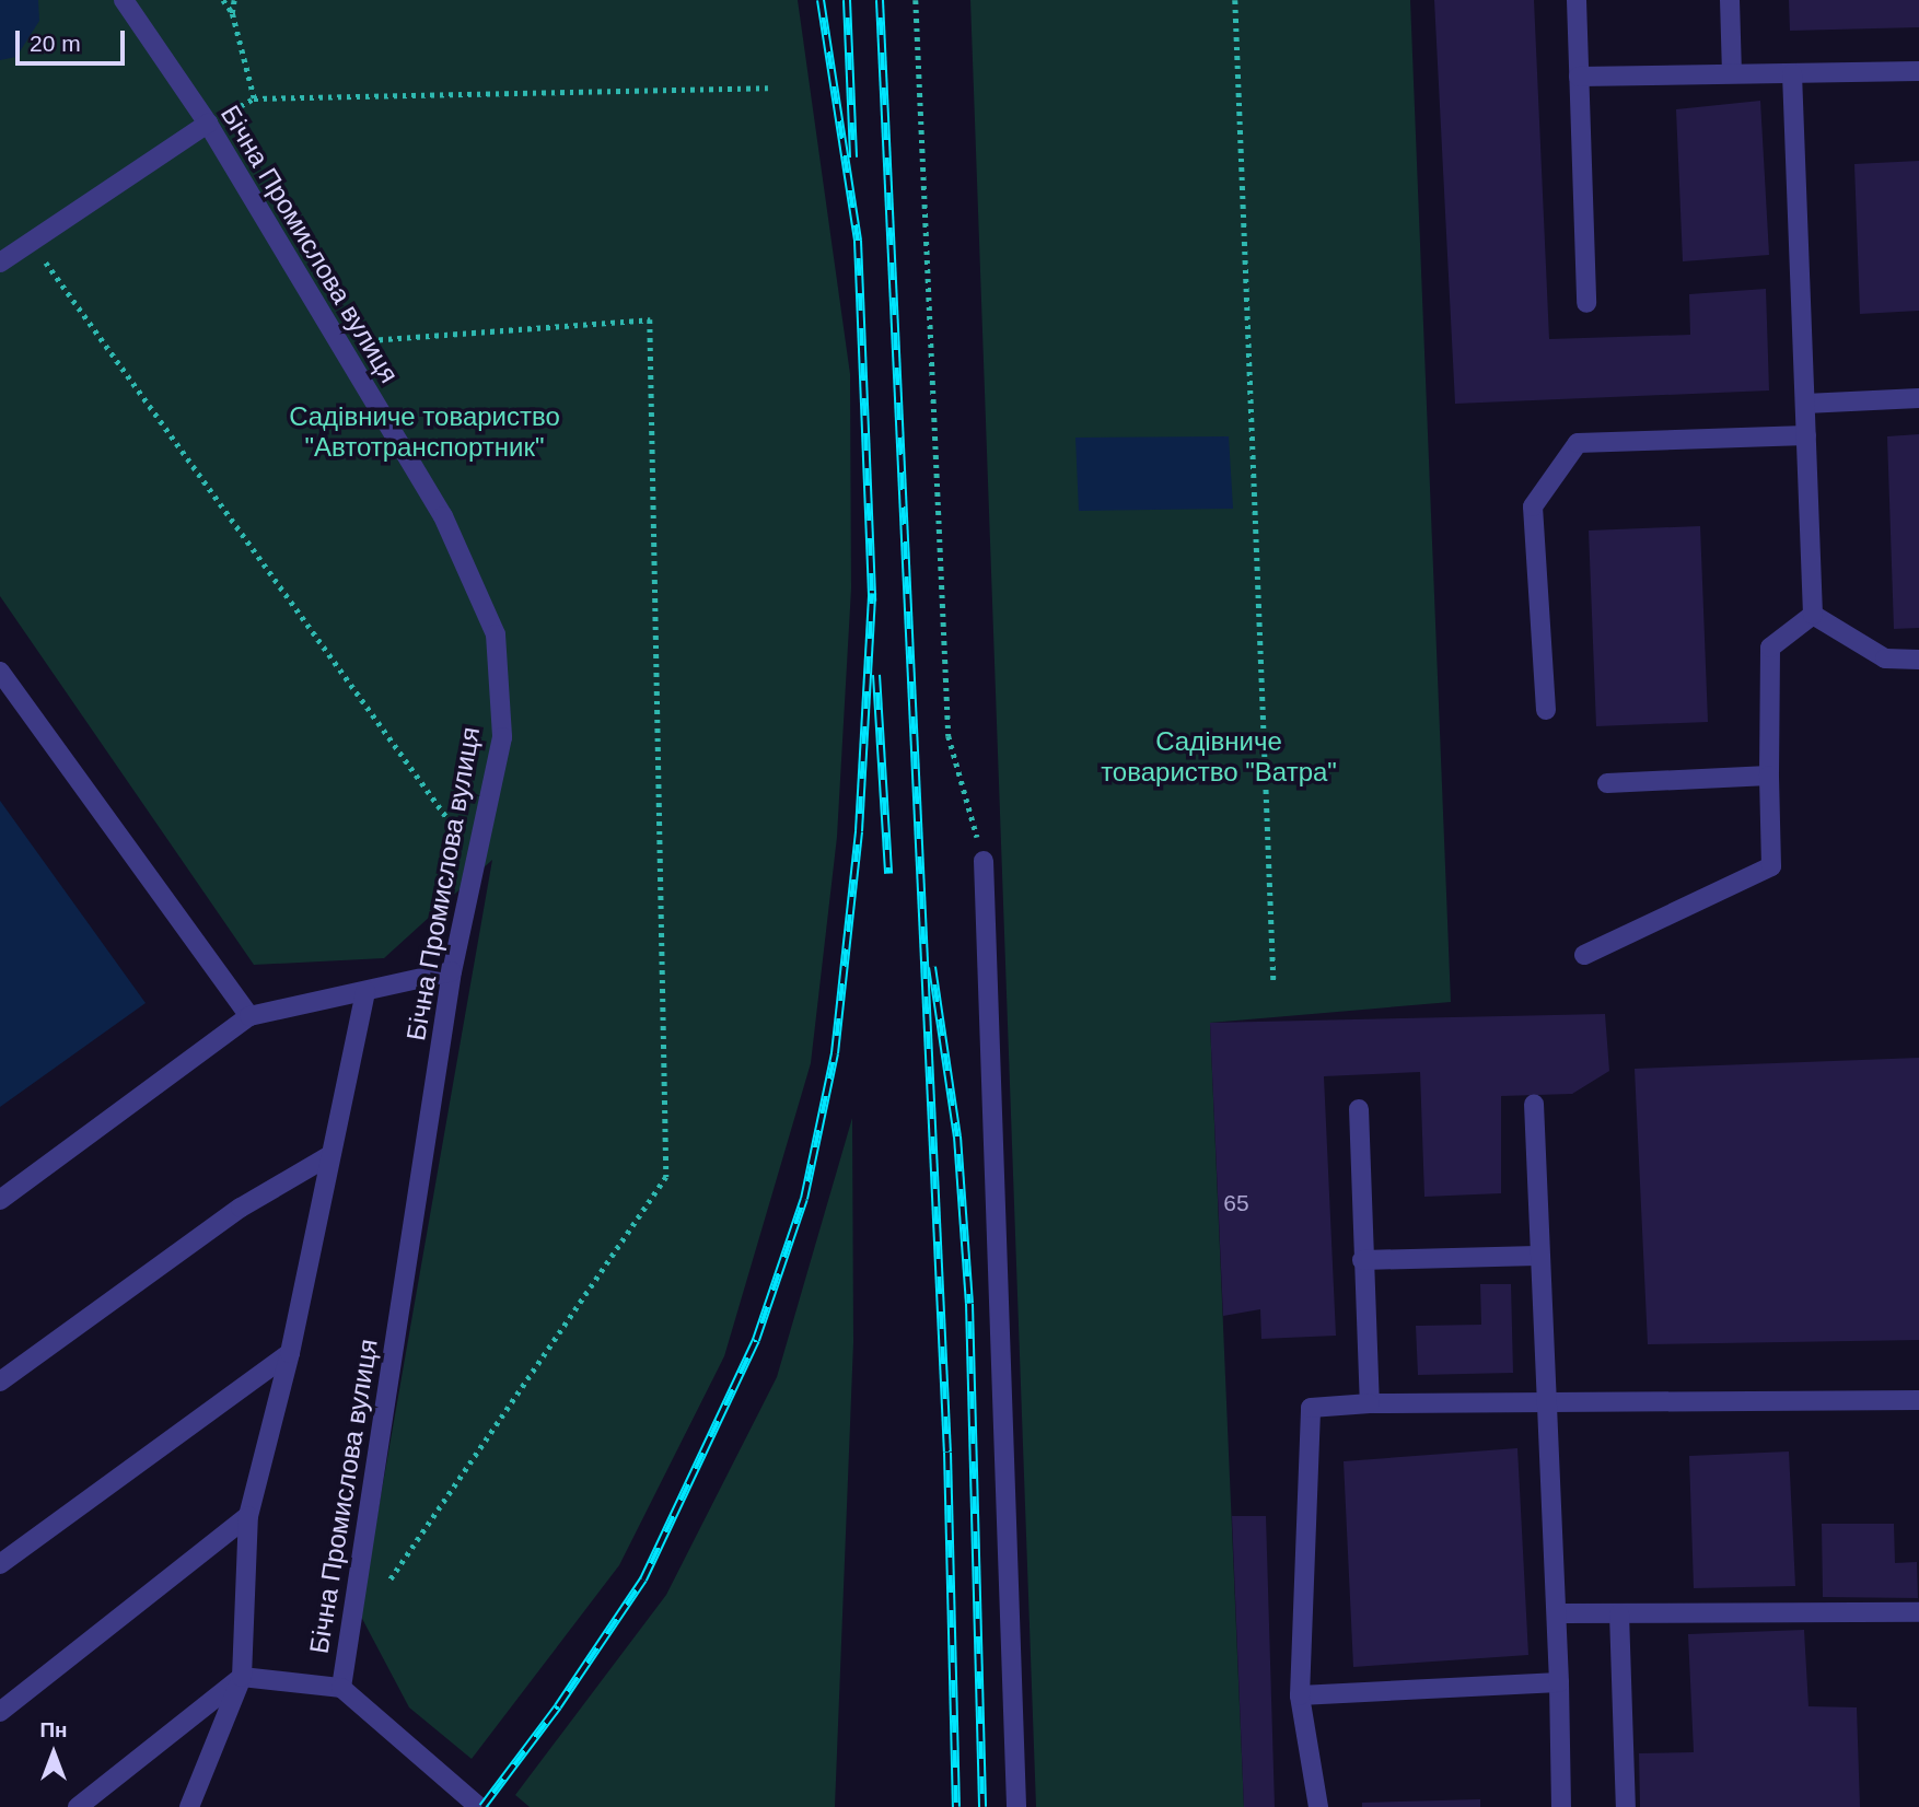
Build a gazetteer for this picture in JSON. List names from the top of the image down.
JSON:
{
  "streets": {
    "lane": ["Бічна Промислова вулиця"]
  },
  "parks": ["Садівниче товариство \"Автотранспортник\"", "Садівниче товариство \"Ватра\""],
  "house_numbers": ["65"],
  "scale_bar": "20 m",
  "north": "top"
}
